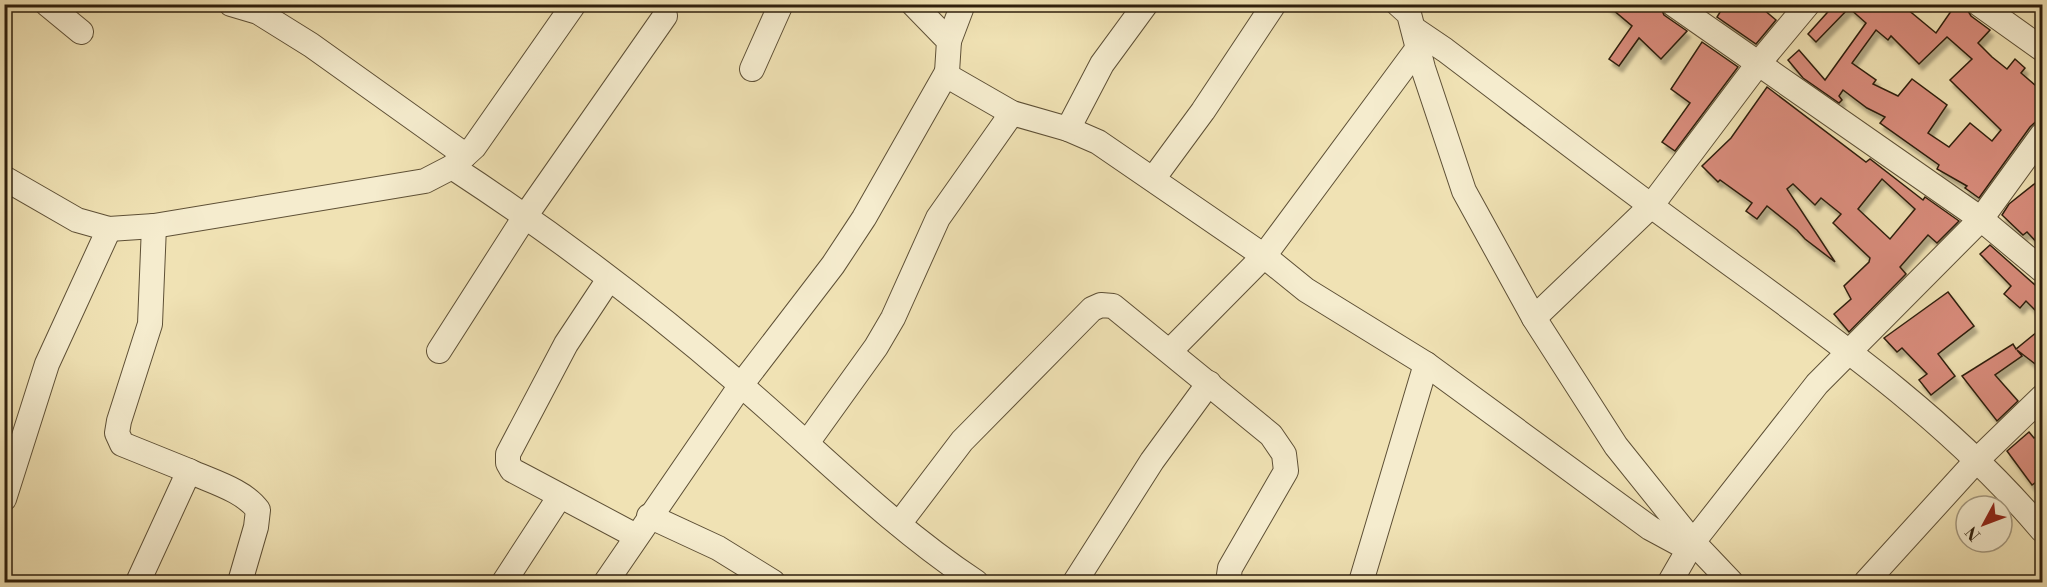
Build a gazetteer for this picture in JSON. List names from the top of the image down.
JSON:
{
  "north": "bottom left"
}
